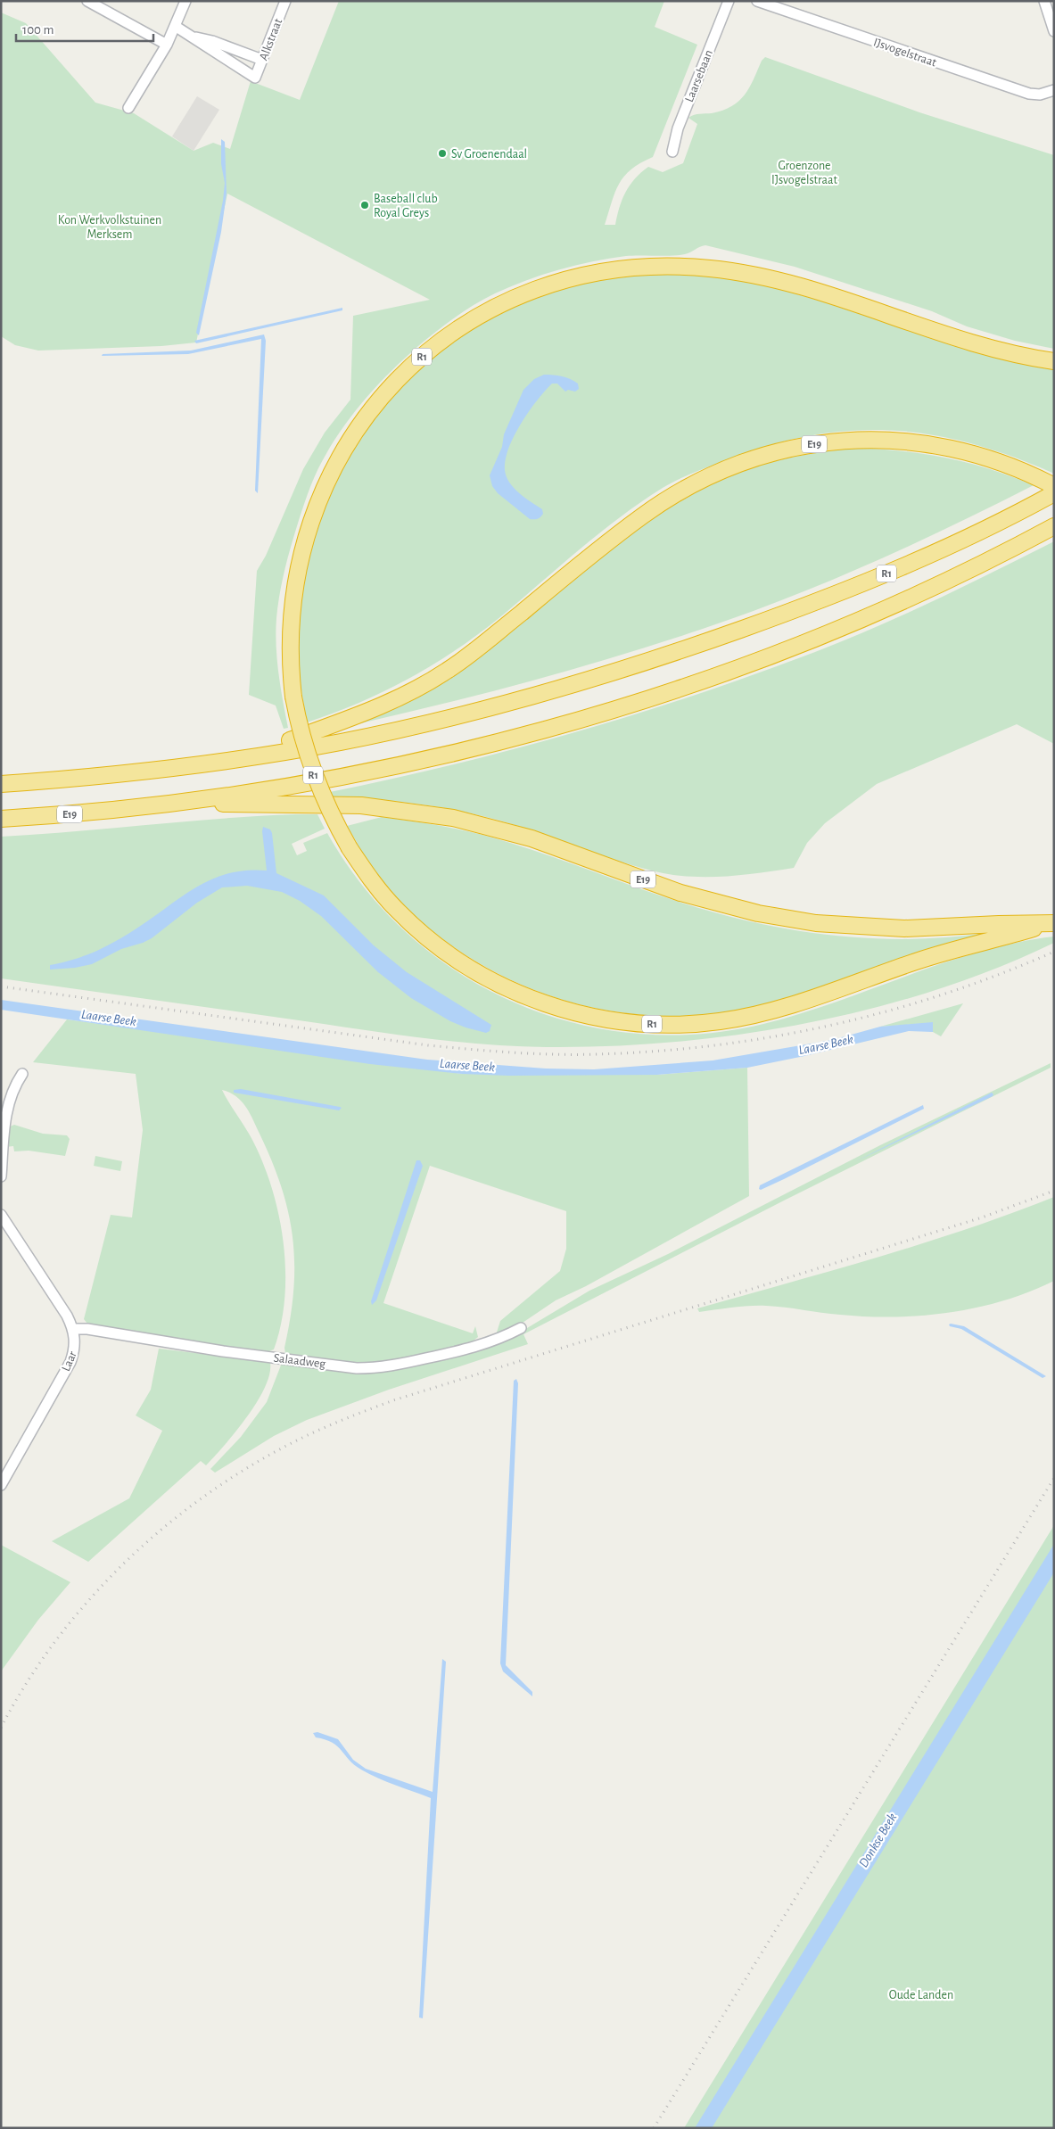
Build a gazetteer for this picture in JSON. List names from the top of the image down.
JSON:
{
  "streets": {
    "highway": ["R1", "E19"],
    "street": [
      "Alkstraat",
      "IJsvogelstraat",
      "Laarsebaan",
      "Salaadweg",
      "Laar"
    ]
  },
  "crossings": [
    ["R1", "E19"],
    ["Salaadweg", "Laar"]
  ],
  "water": ["Laarse Beek", "Donkse Beek"],
  "parks": ["Groenzone IJsvogelstraat", "Kon Werkvolkstuinen Merksem", "Oude Landen"],
  "places": ["Sv Groenendaal", "Baseball club Royal Greys"],
  "scale_bar": "100 m"
}
